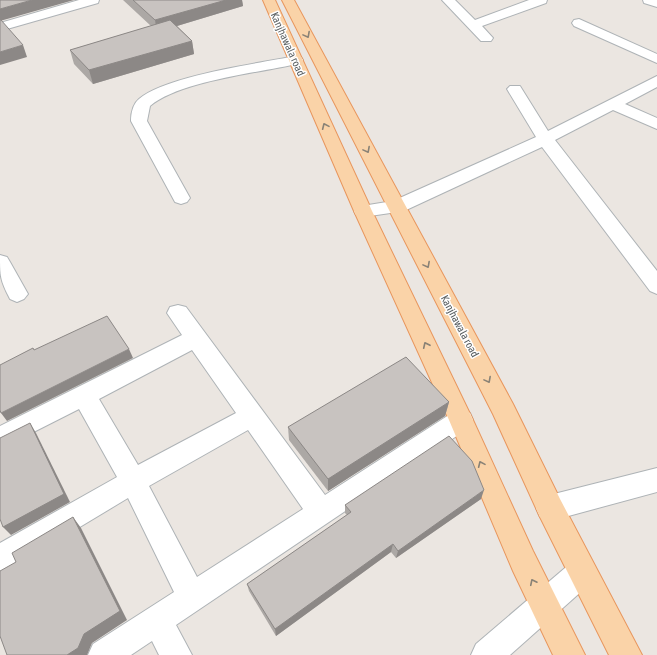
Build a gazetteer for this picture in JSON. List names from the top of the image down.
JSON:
{
  "streets": {
    "main road": ["Kanjhawala road"]
  }
}
